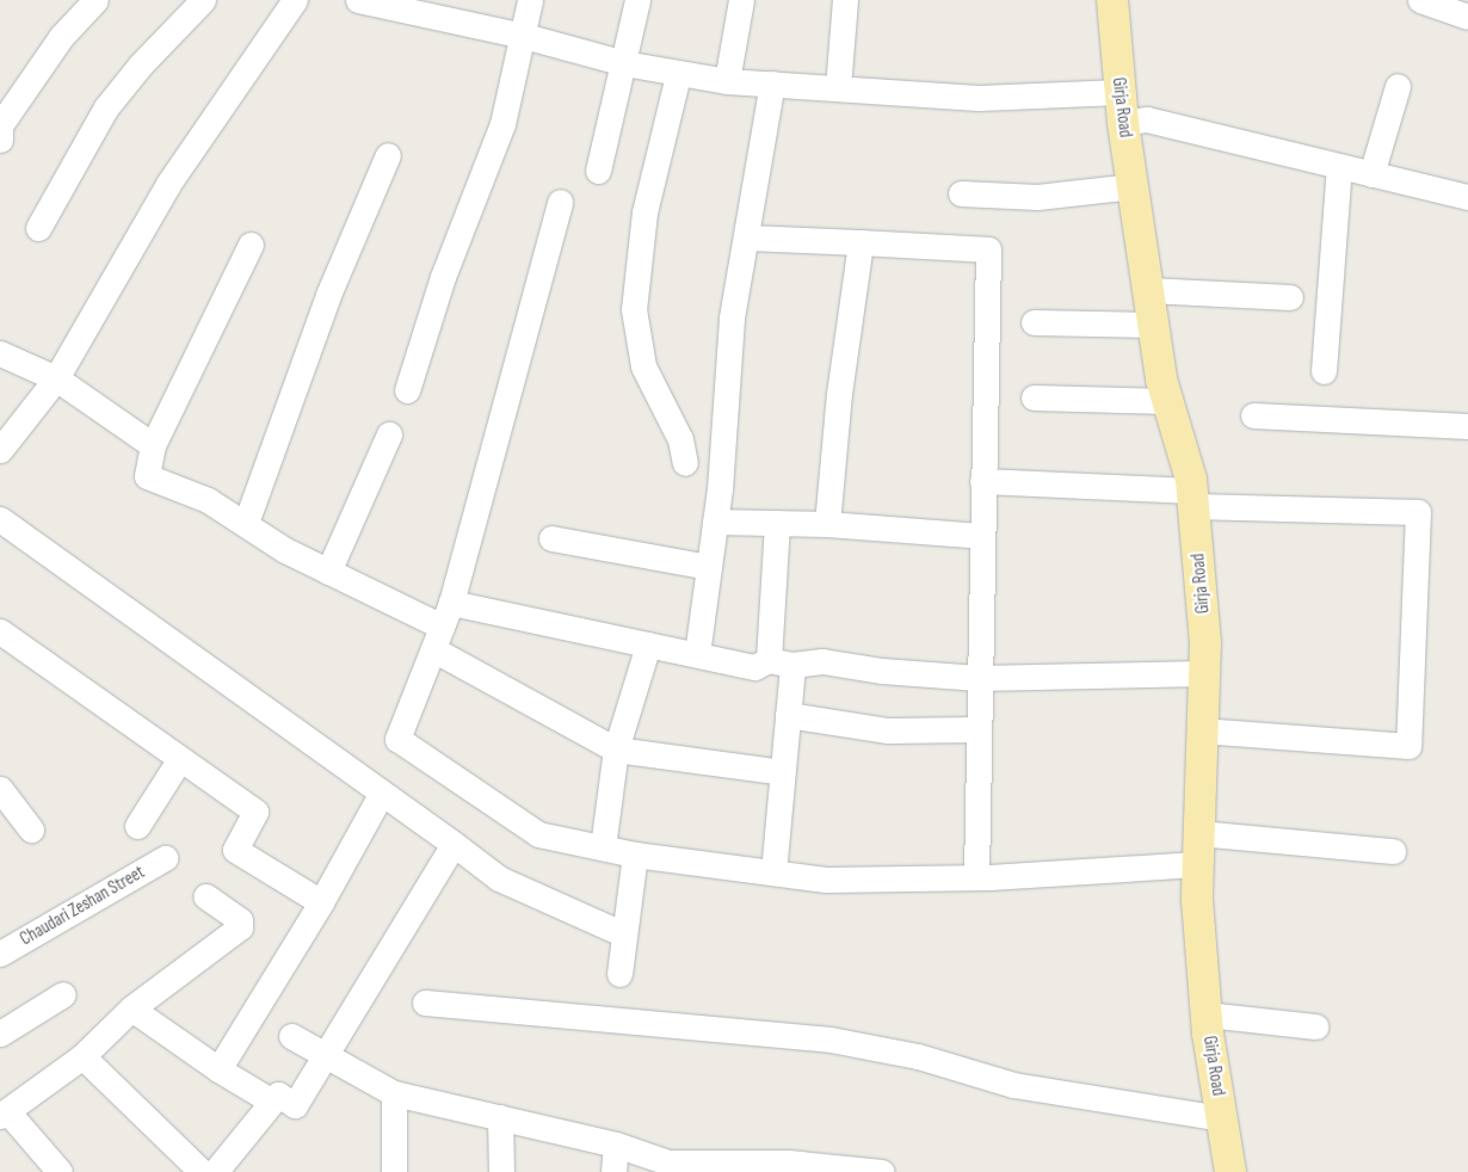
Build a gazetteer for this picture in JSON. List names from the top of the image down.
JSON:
{
  "streets": {
    "main road": ["Girja Road"],
    "street": ["Chaudari Zeshan Street"]
  }
}
